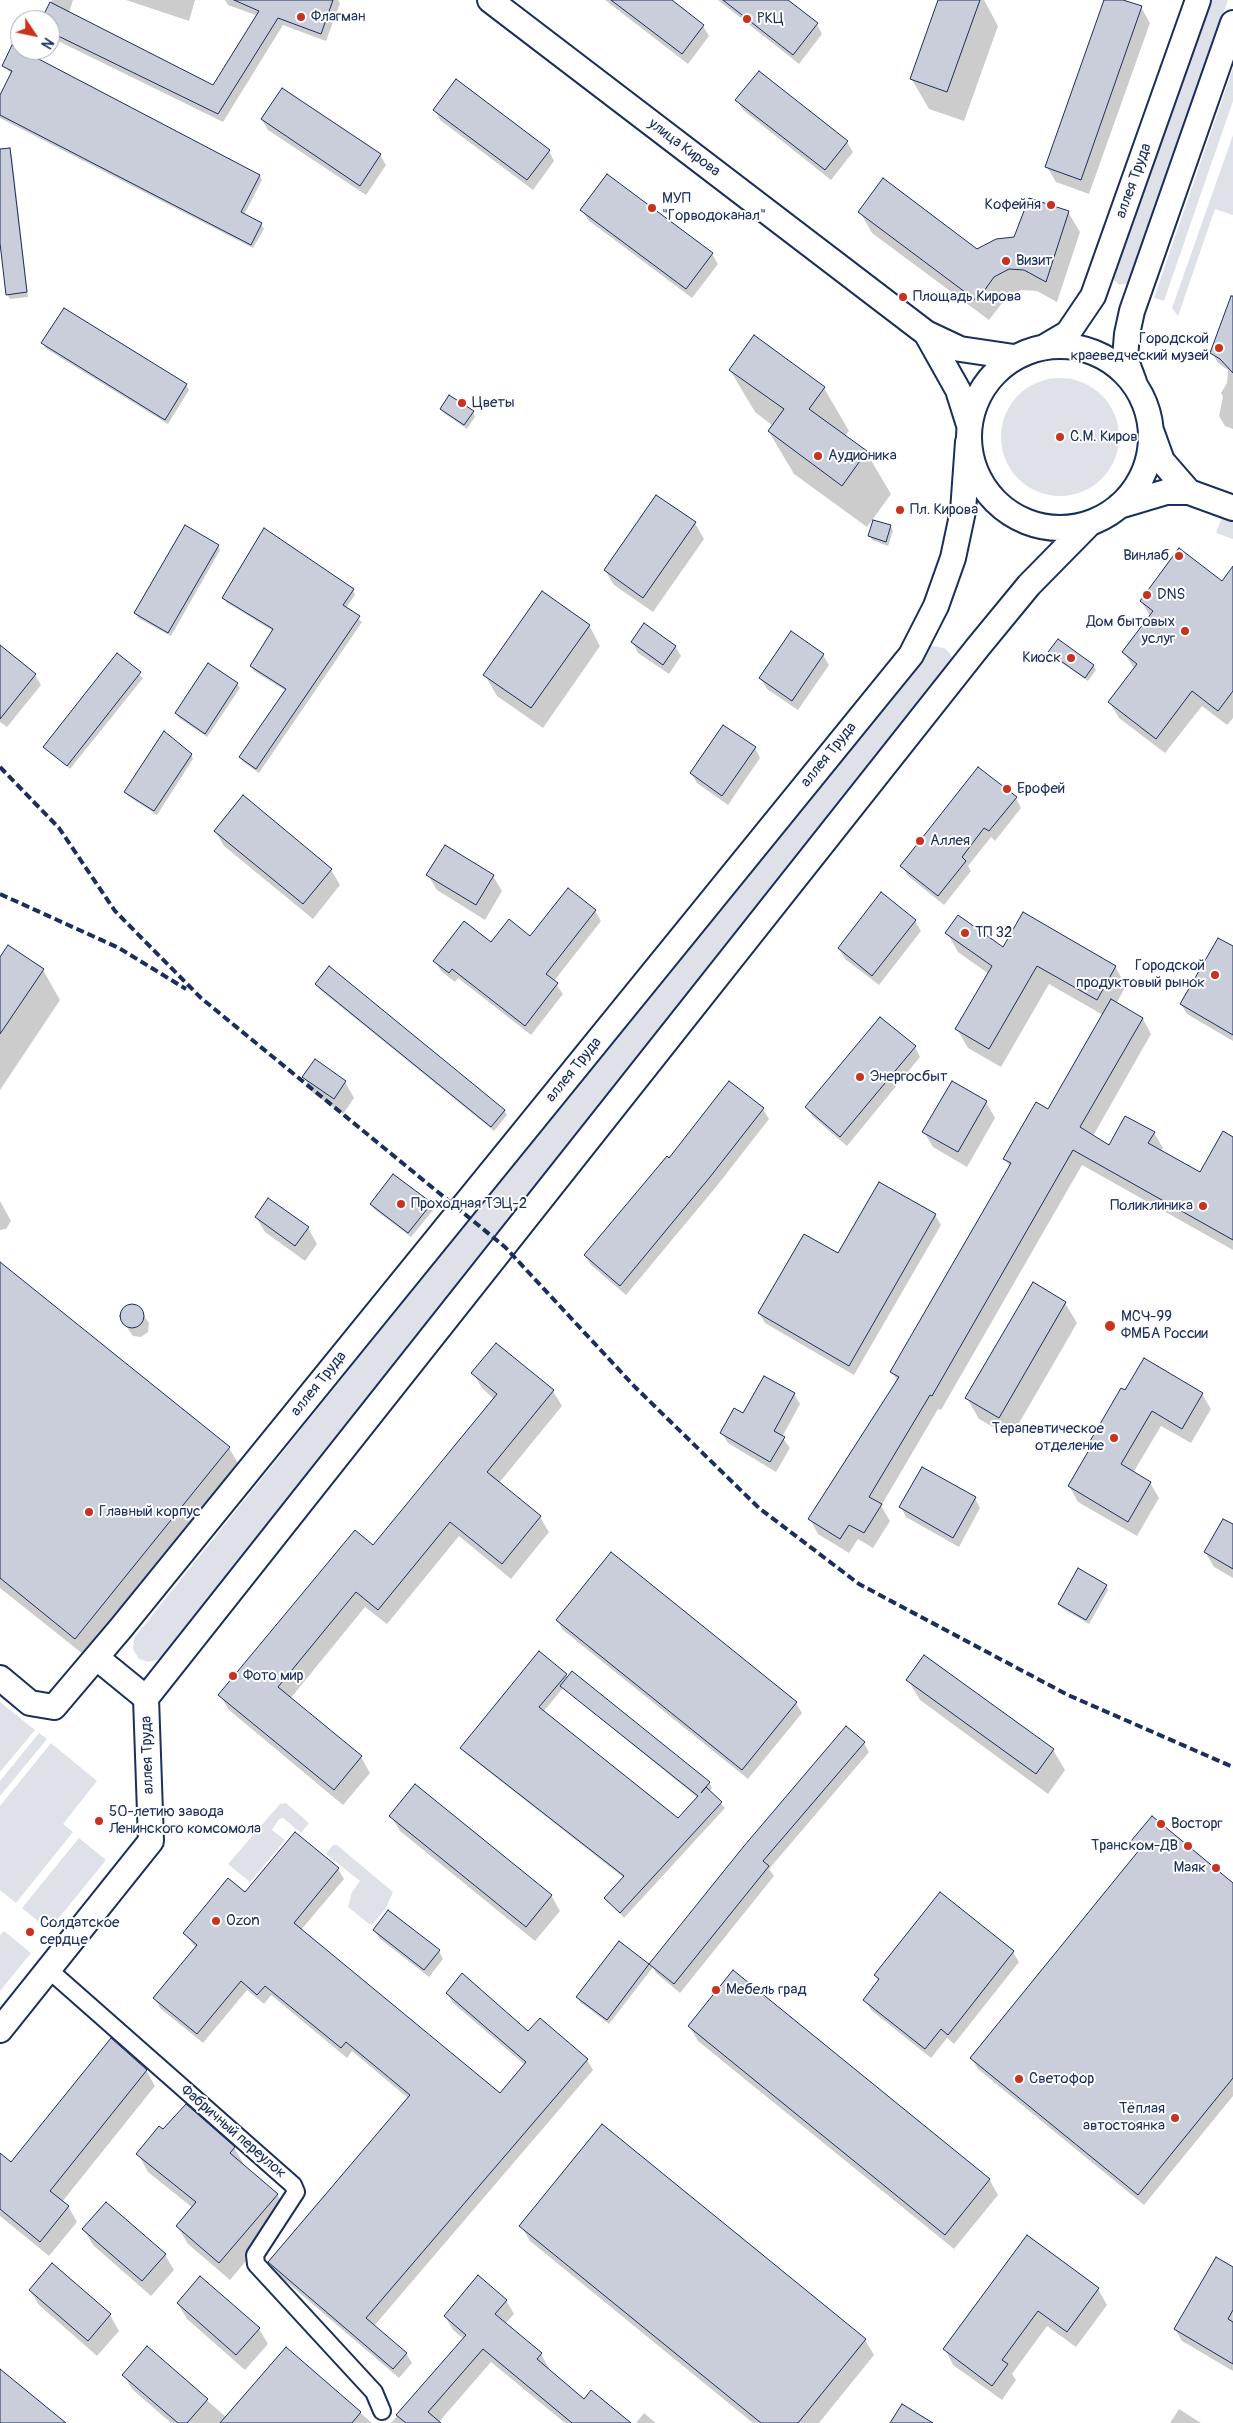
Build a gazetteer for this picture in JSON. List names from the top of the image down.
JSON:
{
  "streets": {
    "street": ["улица Кирова", "аллея Труда", "Фабричный переулок"]
  },
  "crossings": [
    ["улица Кирова", "аллея Труда"],
    ["аллея Труда", "Фабричный переулок"]
  ],
  "places": [
    "Флагман",
    "РКЦ",
    "Кофейня",
    "МУП \"Горводоканал\"",
    "Визит",
    "Площадь Кирова",
    "Городской краеведческий музей",
    "Цветы",
    "С.М. Киров",
    "Аудионика",
    "Пл. Кирова",
    "Винлаб",
    "DNS",
    "Дом бытовых услуг",
    "Киоск",
    "Ерофей",
    "Аллея",
    "ТП 32",
    "Городской продуктовый рынок",
    "Энергосбыт",
    "Проходная ТЭЦ-2",
    "Поликлиника",
    "МСЧ-99 ФМБА России",
    "Терапевтическое отделение",
    "Главный корпус",
    "Фото мир",
    "50-летию завода Ленинского комсомола",
    "Восторг",
    "Транском-ДВ",
    "Маяк",
    "Ozon",
    "Солдатское сердце",
    "Мебель град",
    "Светофор",
    "Тёплая автостоянка"
  ],
  "north": "bottom right"
}
